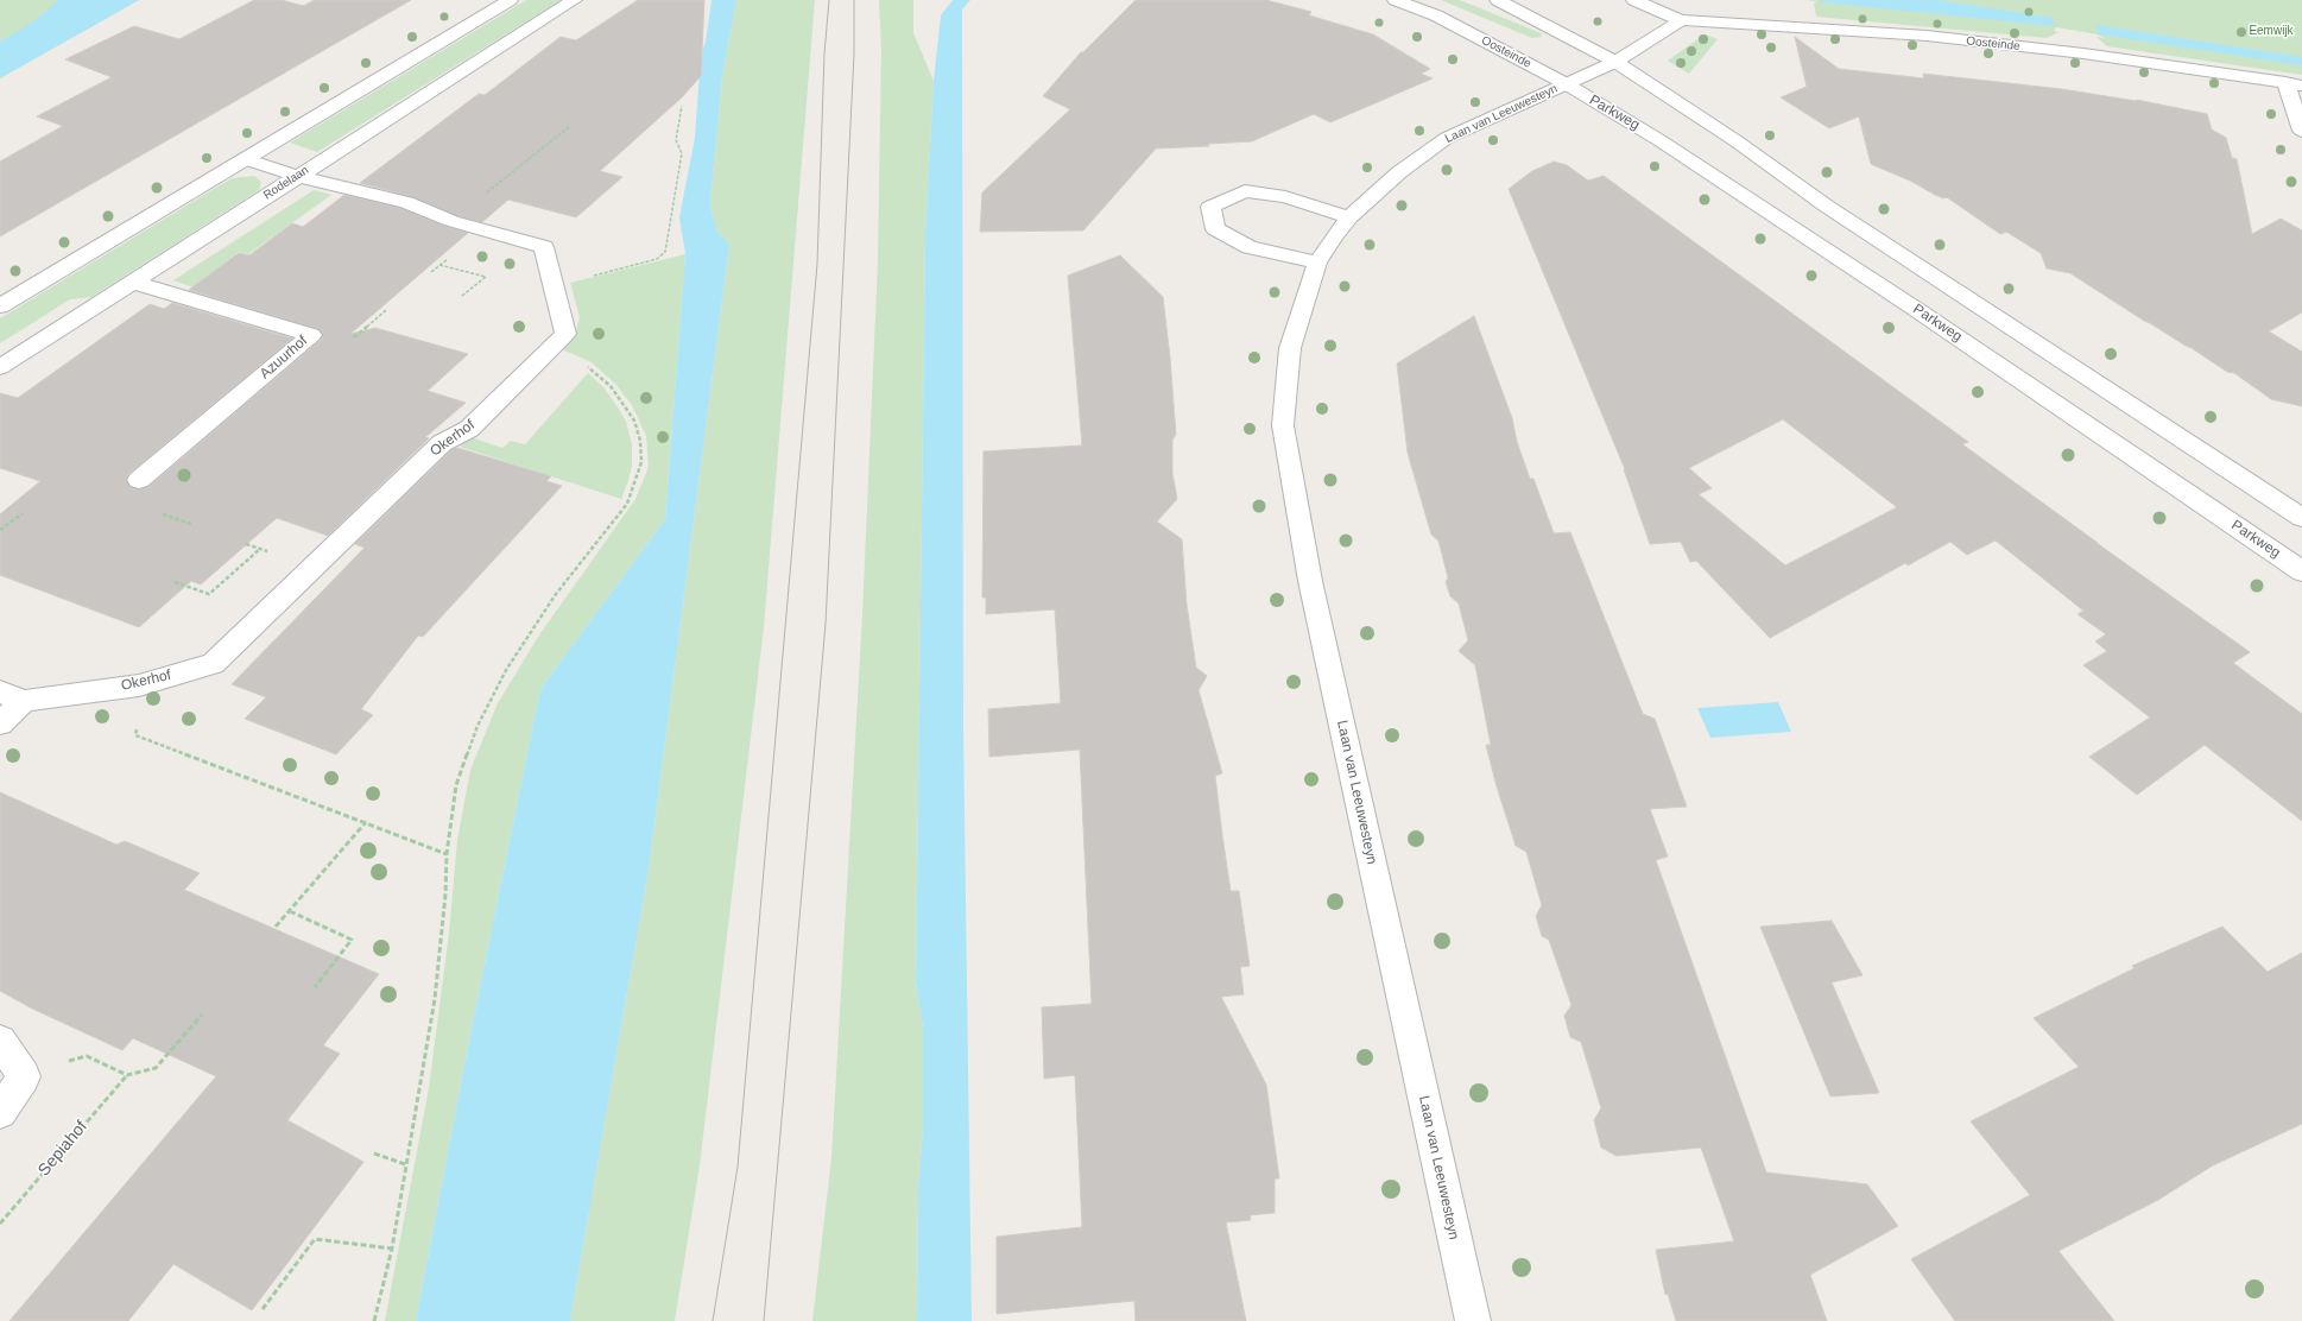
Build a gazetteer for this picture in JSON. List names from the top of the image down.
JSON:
{
  "streets": {
    "street": [
      "Oosteinde",
      "Parkweg",
      "Laan van Leeuwesteyn",
      "Rodelaan",
      "Azuurhof",
      "Okerhof"
    ],
    "path": ["Sepiahof"]
  },
  "crossings": [
    ["Oosteinde", "Parkweg"],
    ["Oosteinde", "Laan van Leeuwesteyn"],
    ["Parkweg", "Laan van Leeuwesteyn"],
    ["Rodelaan", "Azuurhof"],
    ["Rodelaan", "Okerhof"]
  ],
  "parks": ["Eemwijk"]
}
